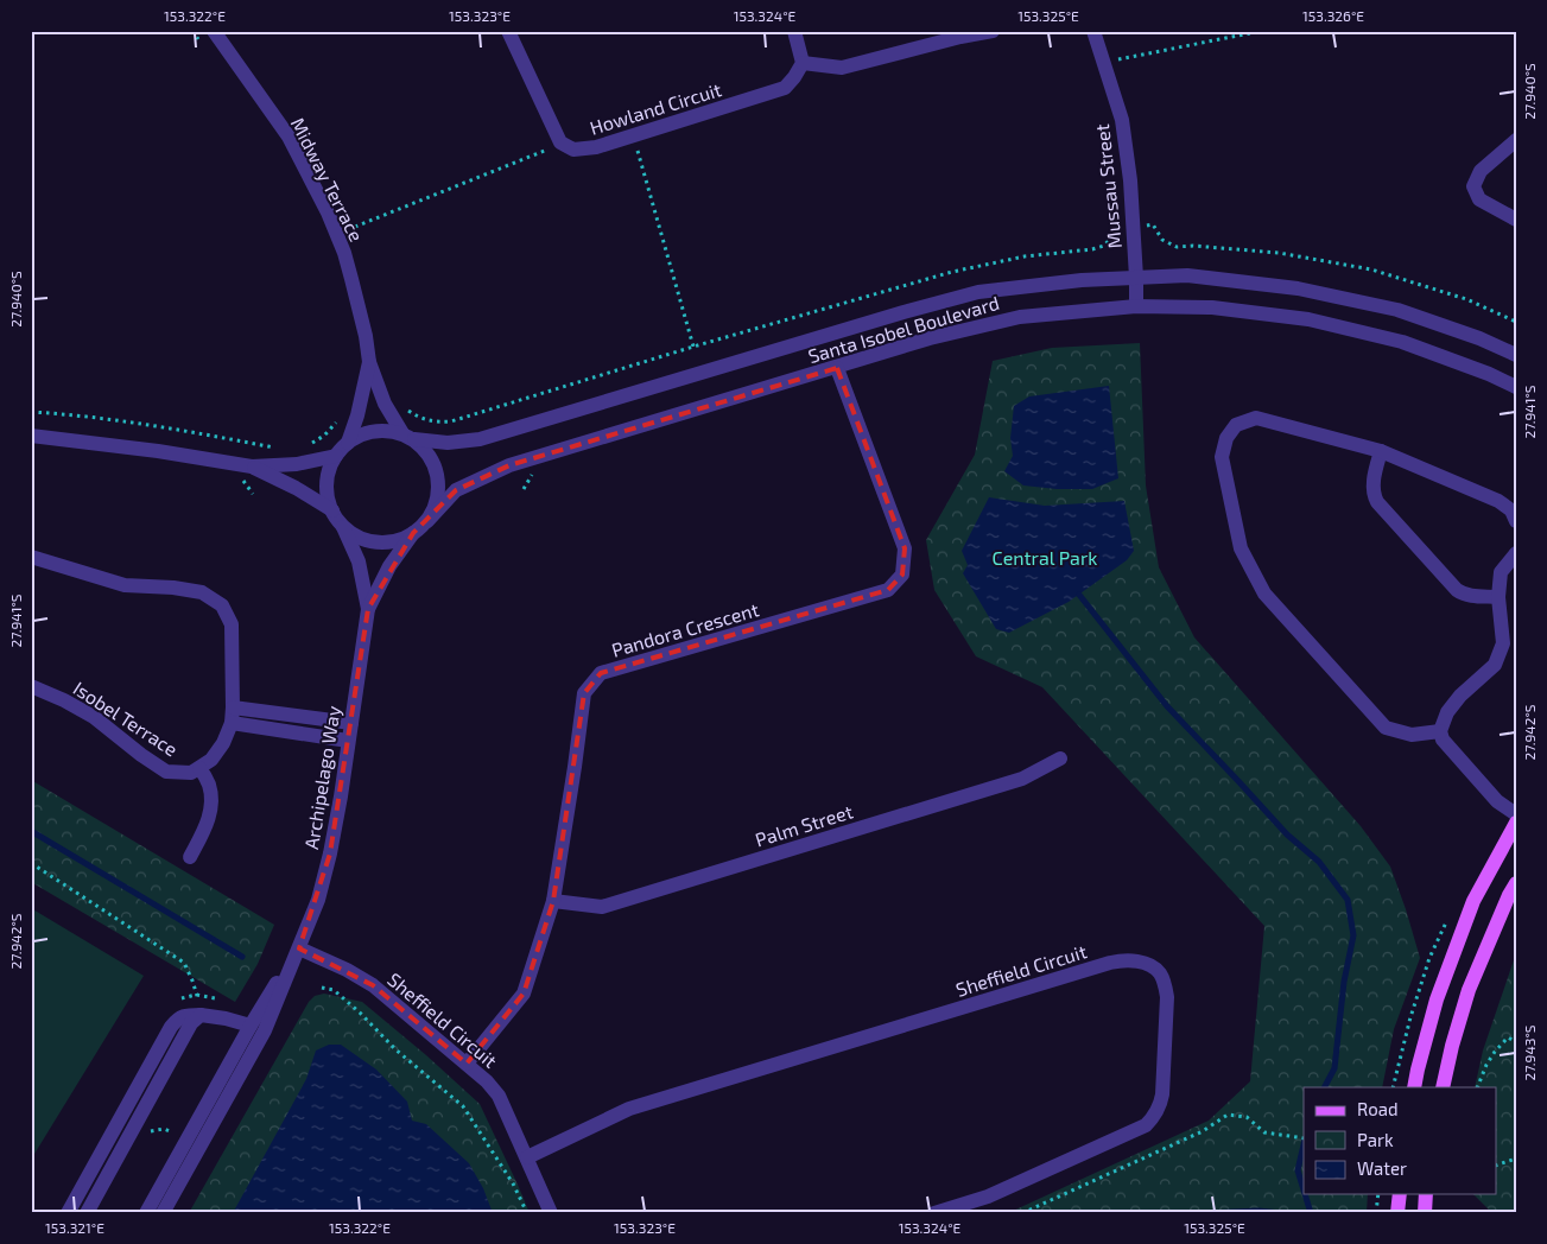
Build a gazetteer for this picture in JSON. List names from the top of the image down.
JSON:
{
  "streets": {
    "street": [
      "Howland Circuit",
      "Midway Terrace",
      "Mussau Street",
      "Santa Isobel Boulevard",
      "Pandora Crescent",
      "Isobel Terrace",
      "Archipelago Way",
      "Palm Street",
      "Sheffield Circuit"
    ]
  },
  "crossings": [
    ["Midway Terrace", "Santa Isobel Boulevard"],
    ["Midway Terrace", "Archipelago Way"],
    ["Mussau Street", "Santa Isobel Boulevard"],
    ["Santa Isobel Boulevard", "Pandora Crescent"],
    ["Santa Isobel Boulevard", "Archipelago Way"],
    ["Pandora Crescent", "Palm Street"],
    ["Pandora Crescent", "Sheffield Circuit"],
    ["Archipelago Way", "Sheffield Circuit"]
  ],
  "parks": ["Central Park"],
  "legend": ["Road", "Park", "Water"],
  "coordinates": [
    "153.322°E",
    "153.323°E",
    "153.324°E",
    "153.325°E",
    "153.326°E",
    "27.940°S",
    "27.941°S",
    "27.942°S",
    "27.943°S",
    "153.321°E"
  ]
}
